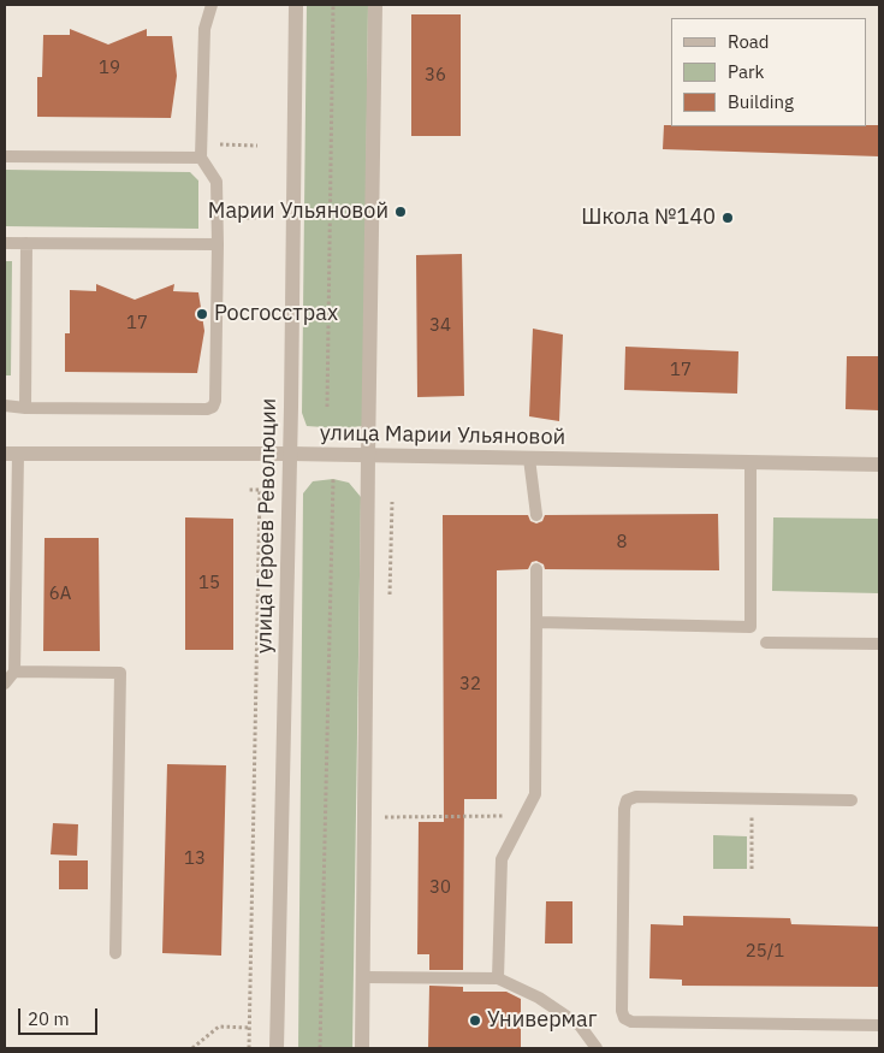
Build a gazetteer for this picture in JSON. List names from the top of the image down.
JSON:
{
  "streets": {
    "street": ["улица Марии Ульяновой", "улица Героев Революции"]
  },
  "crossings": [
    ["улица Марии Ульяновой", "улица Героев Революции"]
  ],
  "places": [
    "Марии Ульяновой",
    "Школа №140",
    "Росгосстрах",
    "Универмаг"
  ],
  "house_numbers": [
    "19",
    "36",
    "17",
    "34",
    "17",
    "8",
    "15",
    "6А",
    "32",
    "13",
    "30",
    "25/1"
  ],
  "legend": ["Road", "Park", "Building"],
  "scale_bar": "20 m"
}
